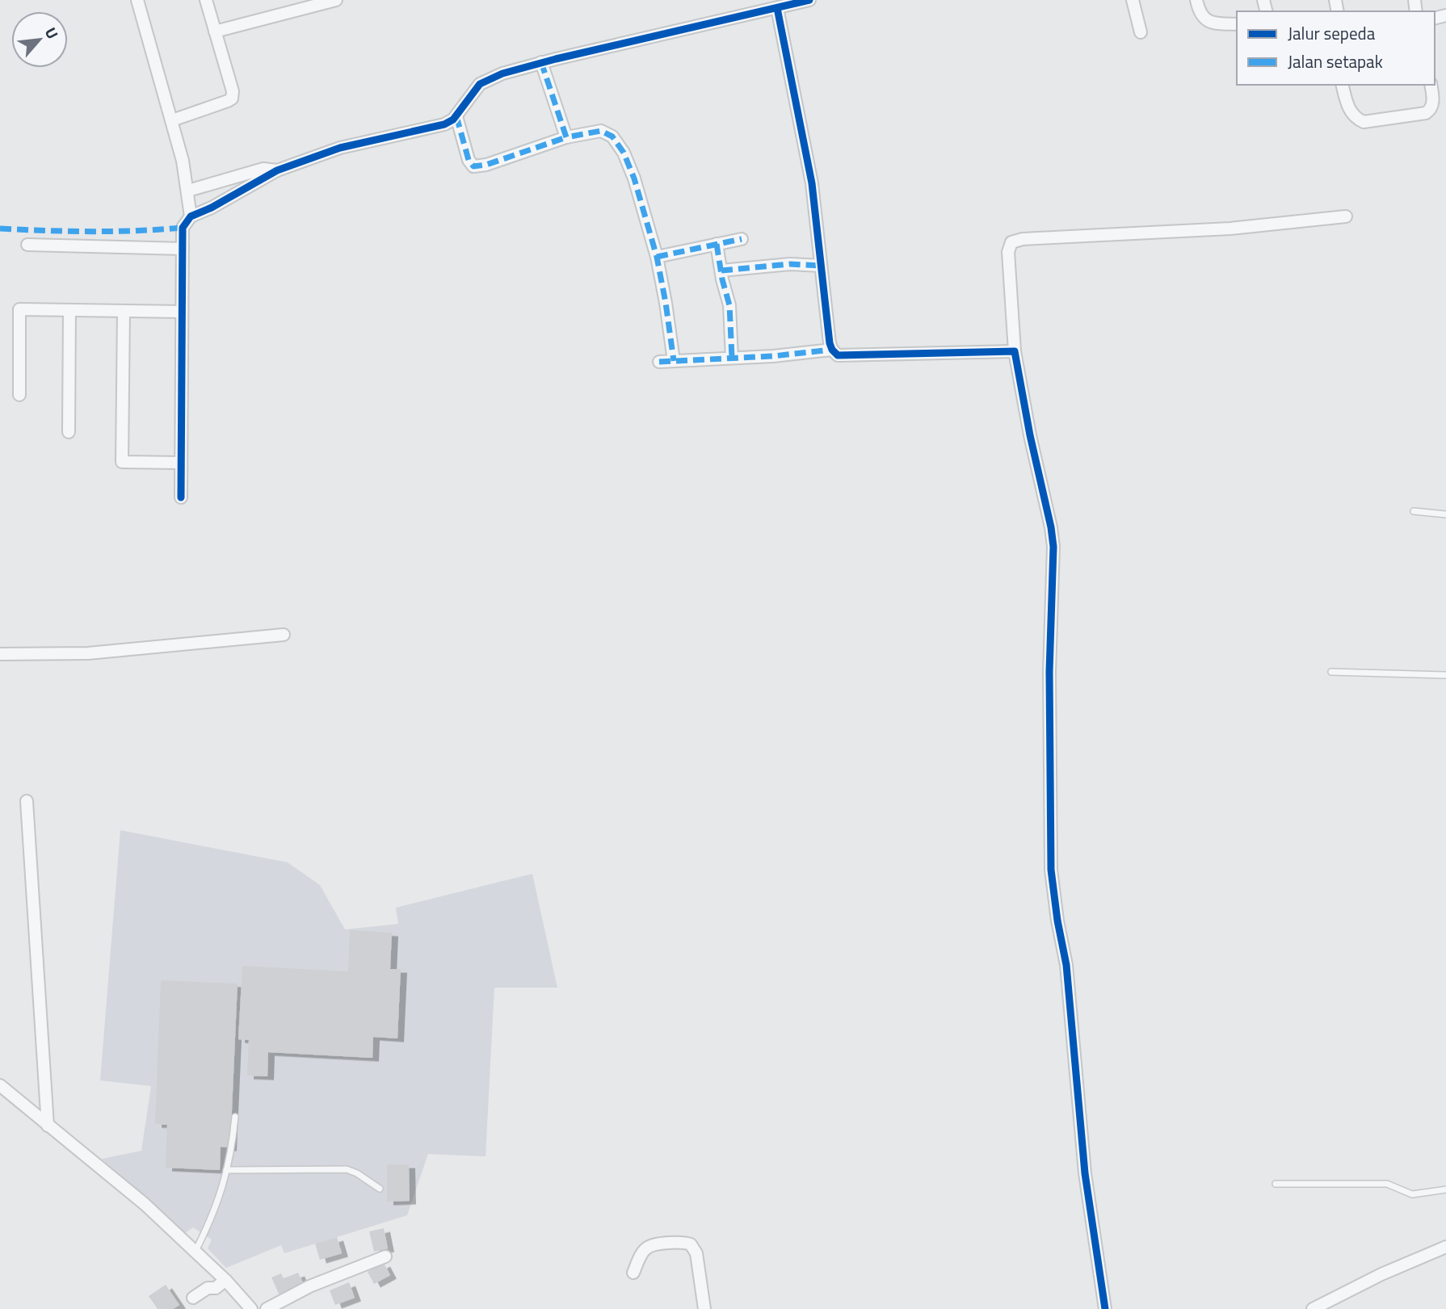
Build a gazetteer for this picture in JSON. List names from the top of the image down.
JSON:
{
  "legend": ["Jalur sepeda", "Jalan setapak"],
  "north": "top right"
}
